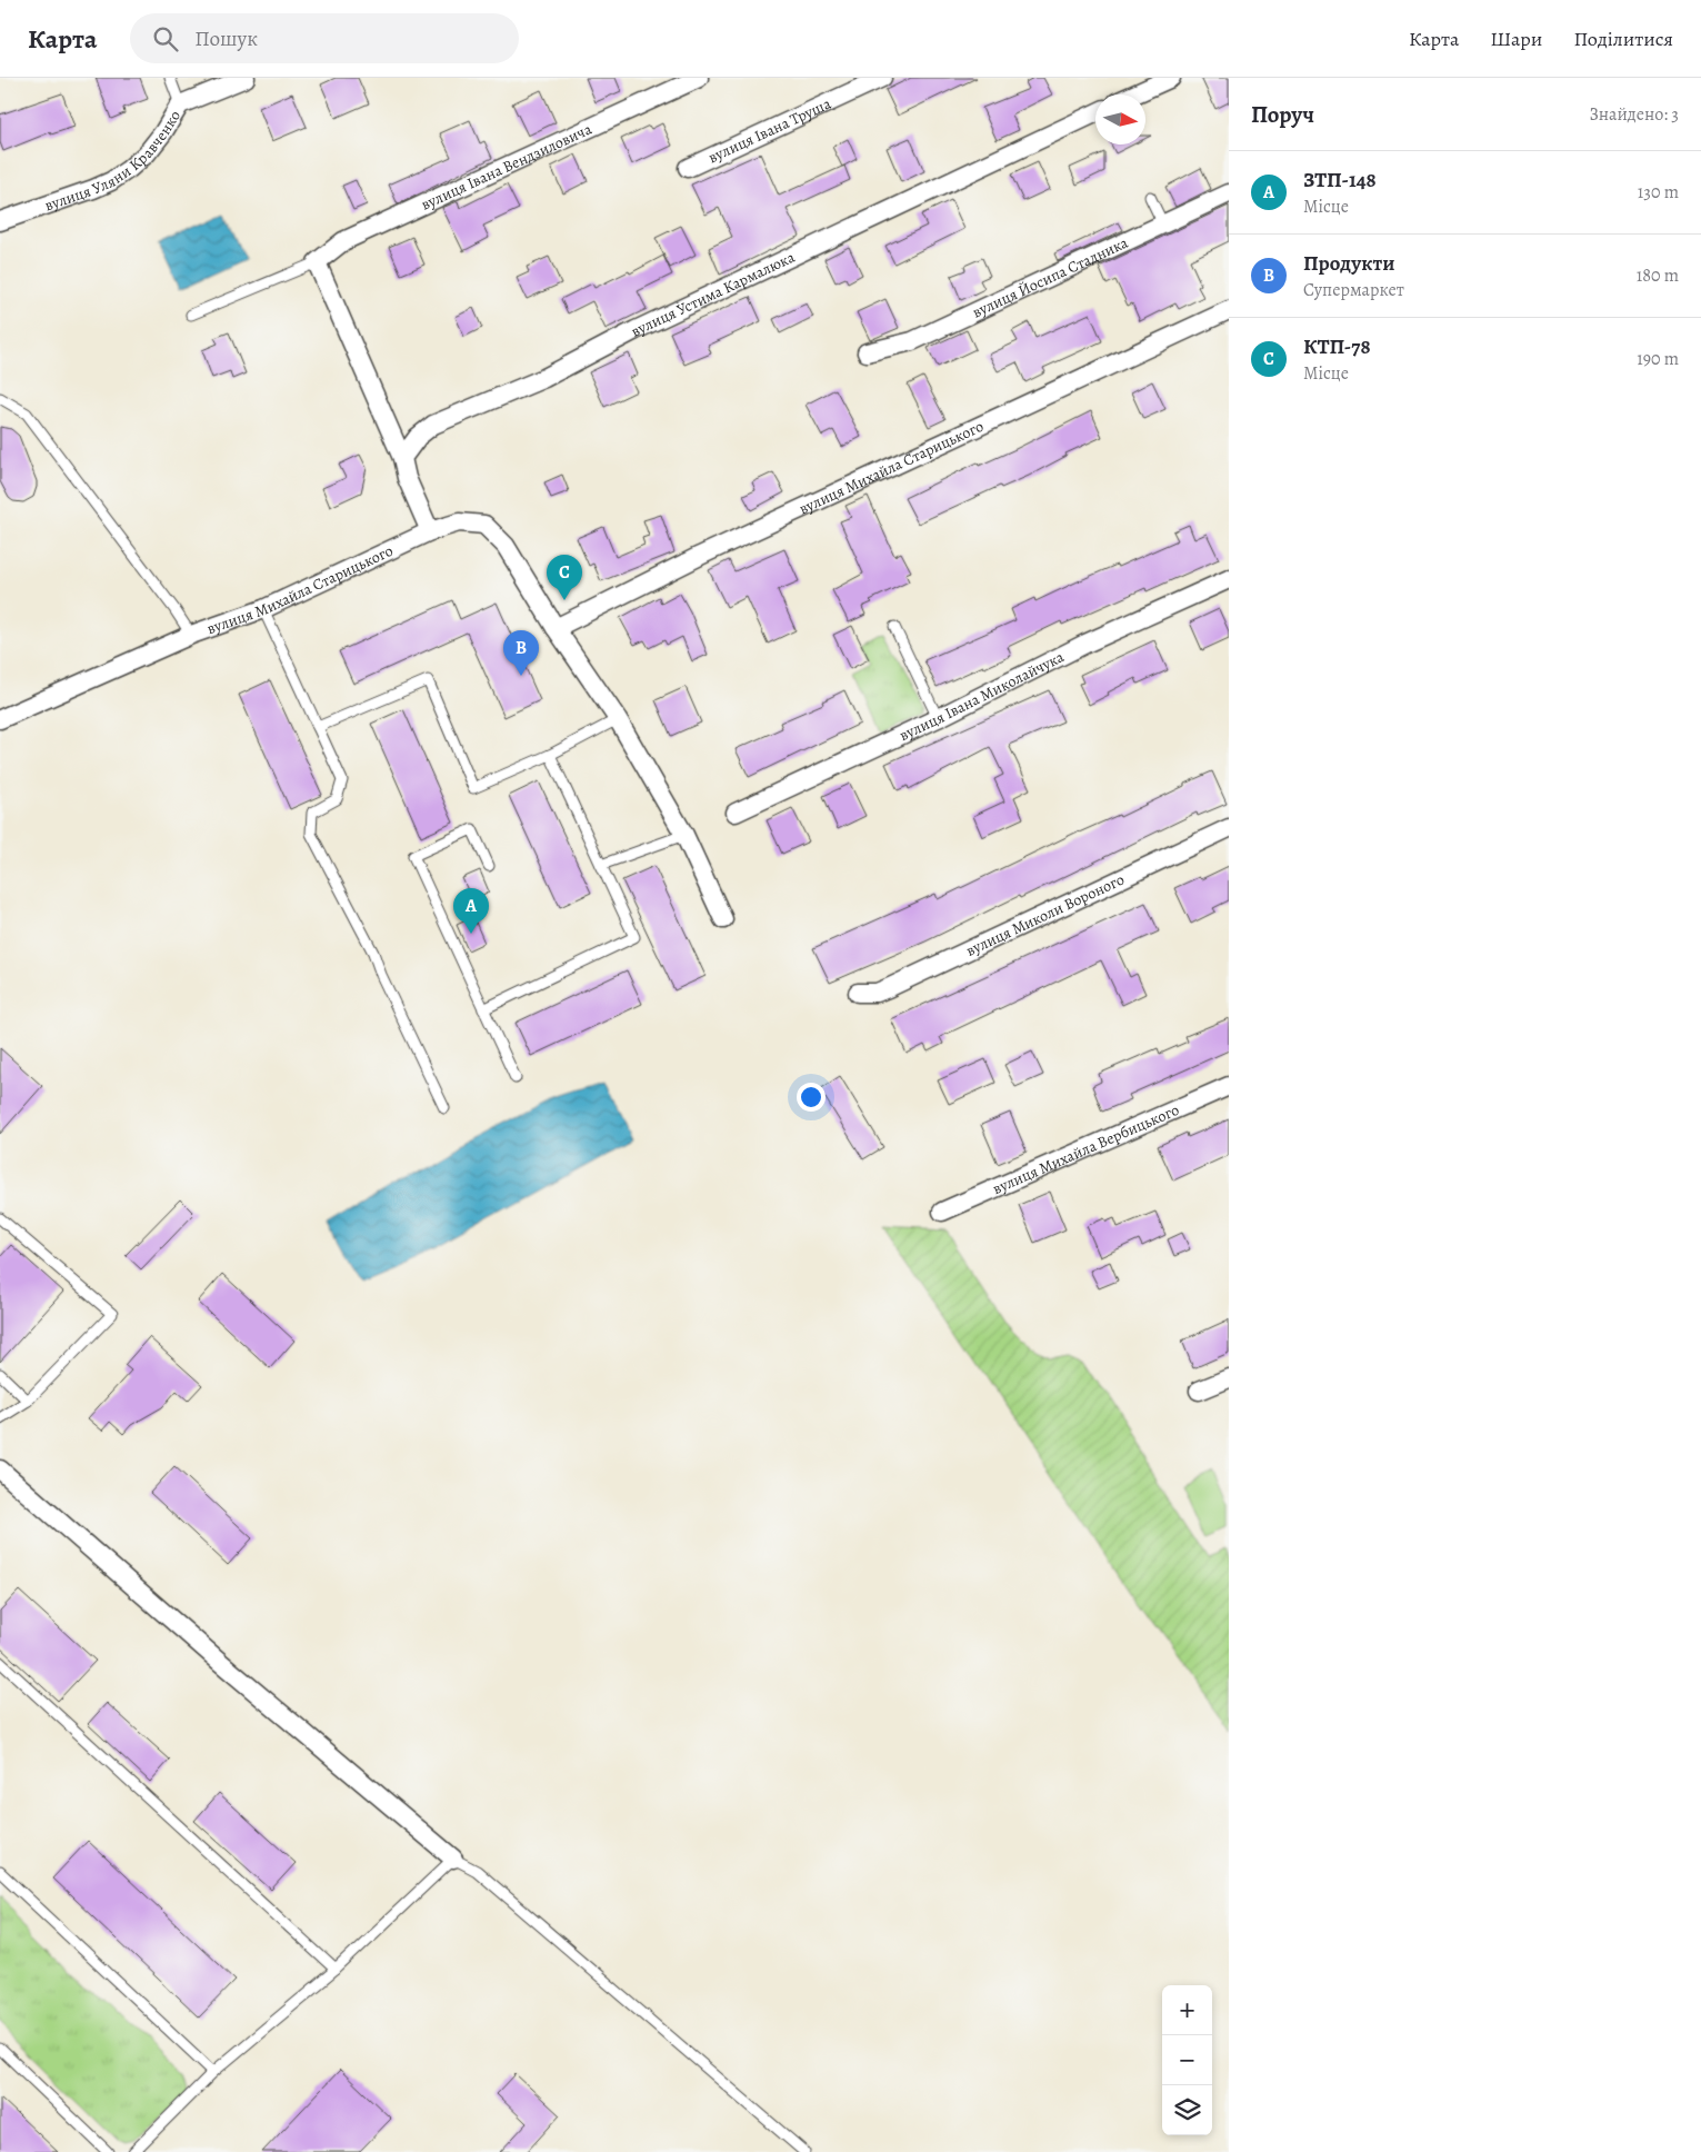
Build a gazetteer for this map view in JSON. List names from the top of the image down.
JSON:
{
  "streets": {
    "street": [
      "вулиця Івана Труша",
      "вулиця Уляни Кравченко",
      "вулиця Івана Вендзиловича",
      "вулиця Йосипа Стадника",
      "вулиця Устима Кармалюка",
      "вулиця Михайла Старицького",
      "вулиця Івана Миколайчука",
      "вулиця Миколи Вороного",
      "вулиця Михайла Вербицького"
    ]
  },
  "north": "right",
  "page": {
    "header": "Карта",
    "search": "Пошук",
    "nav": ["Карта", "Шари", "Поділитися"],
    "heading": ["Поруч", "Знайдено: 3"],
    "list": [
      {
        "mark": "A",
        "name": "ЗТП-148",
        "note": "Місце",
        "value": "130 m"
      },
      {
        "mark": "B",
        "name": "Продукти",
        "note": "Супермаркет",
        "value": "180 m"
      },
      {
        "mark": "C",
        "name": "КТП-78",
        "note": "Місце",
        "value": "190 m"
      }
    ],
    "pins": ["C", "B", "A"],
    "map_buttons": ["+", "−"]
  }
}
